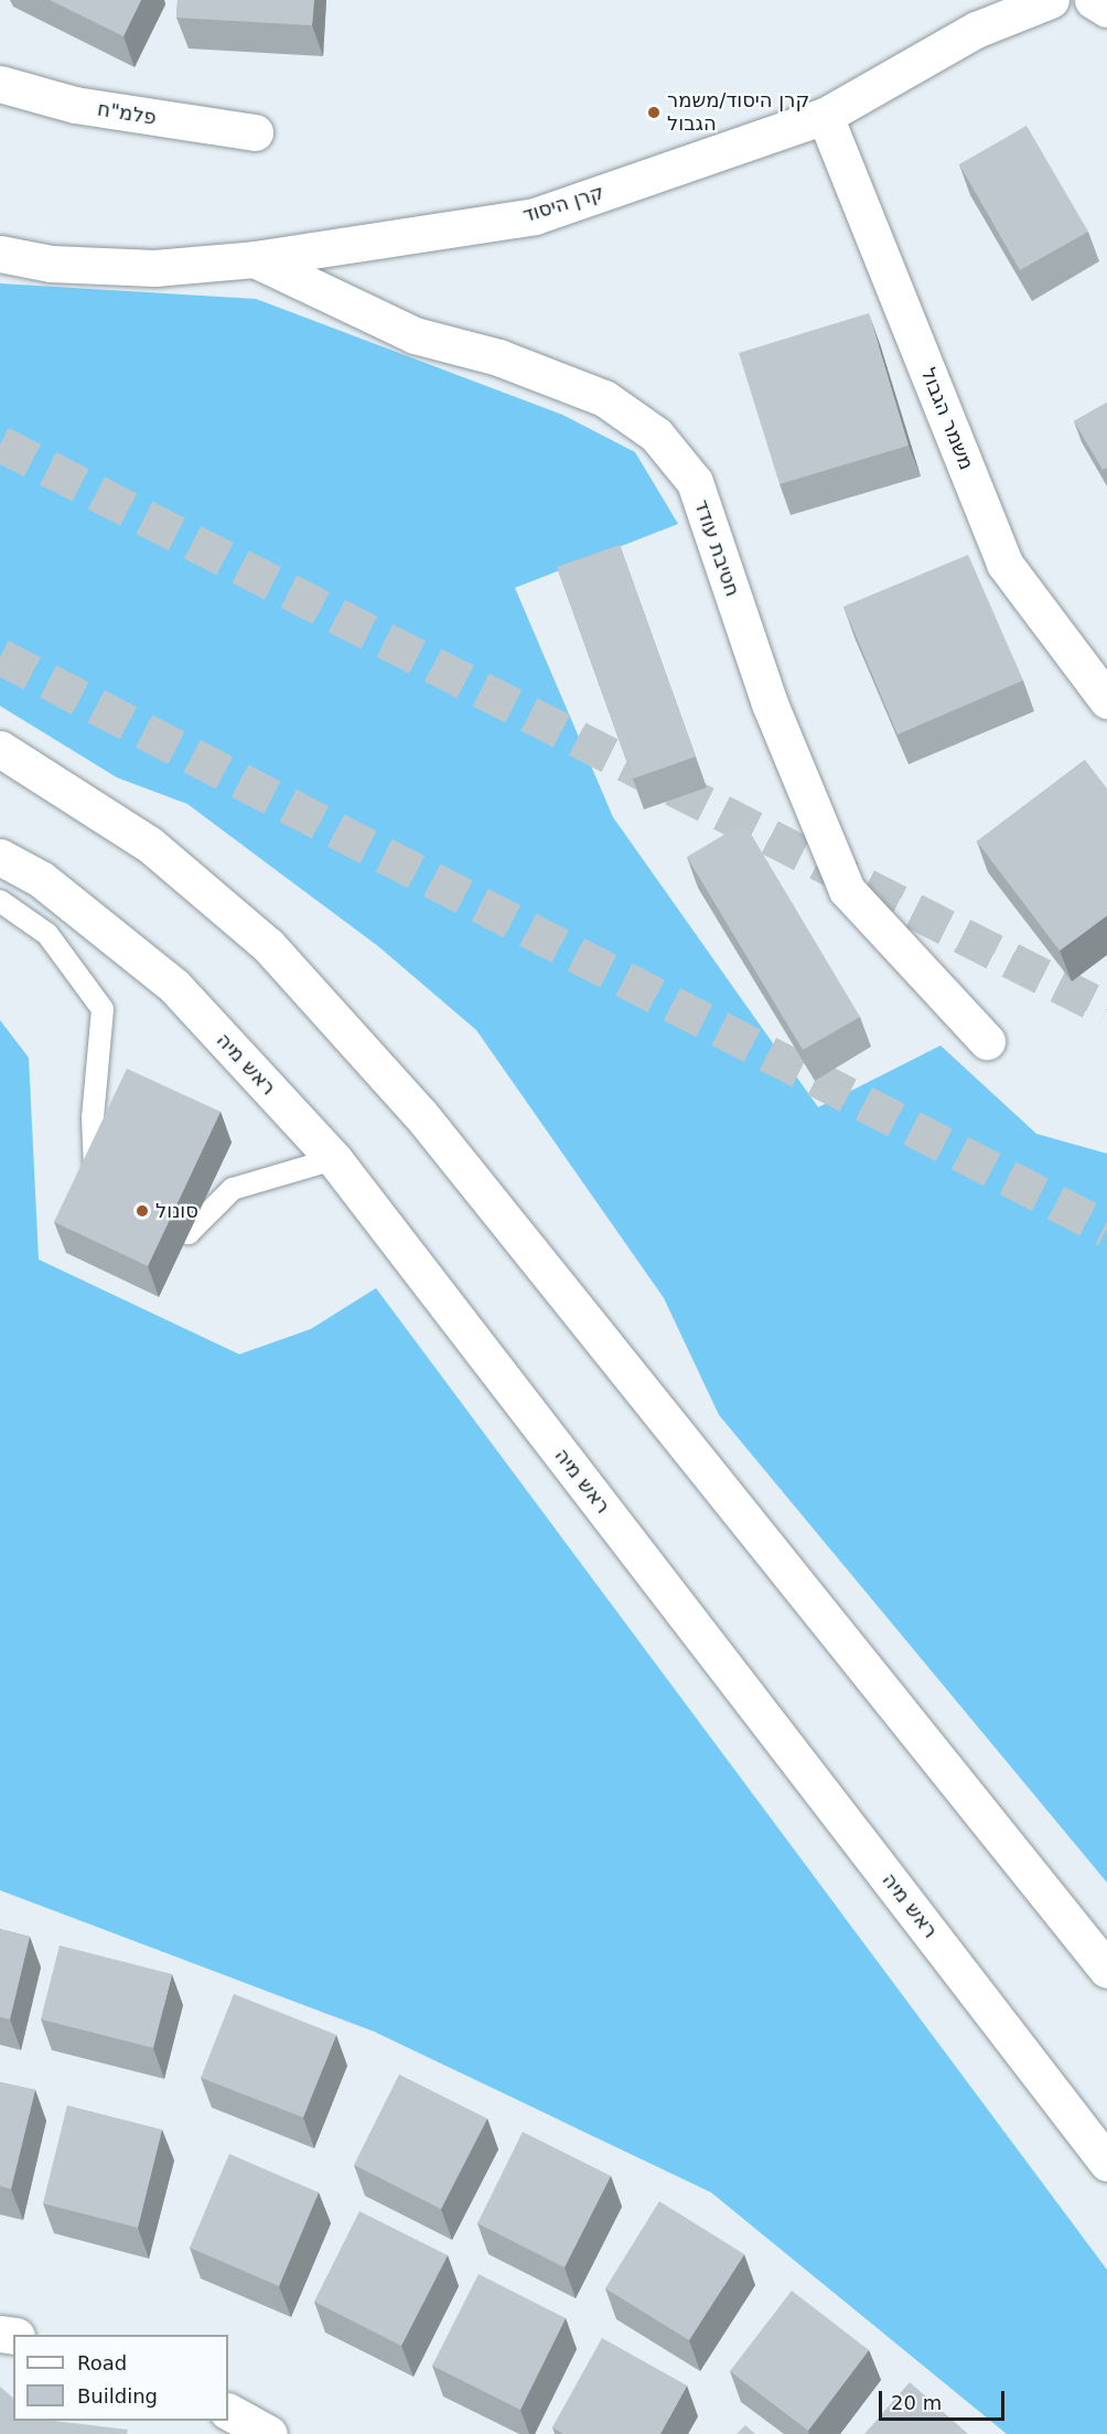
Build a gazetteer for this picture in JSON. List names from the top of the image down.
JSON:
{
  "streets": {
    "street": [
      "פלמ\"ח",
      "קרן היסוד",
      "משמר הגבול",
      "חטיבת עודד",
      "ראש מיה"
    ]
  },
  "crossings": [
    ["קרן היסוד", "משמר הגבול"],
    ["קרן היסוד", "חטיבת עודד"]
  ],
  "places": ["קרן היסוד/משמר הגבול", "סונול"],
  "legend": ["Road", "Building"],
  "scale_bar": "20 m"
}
